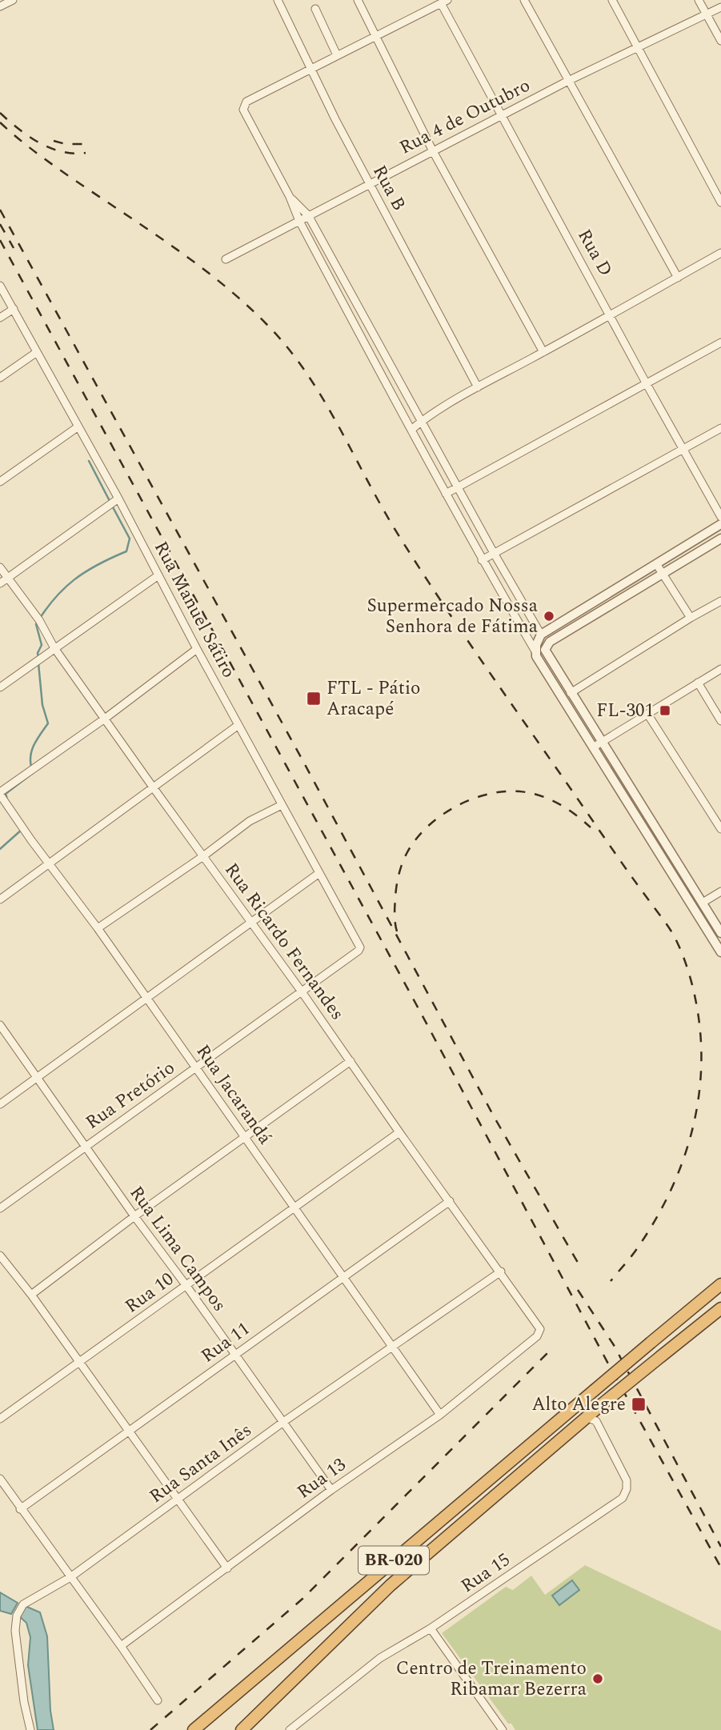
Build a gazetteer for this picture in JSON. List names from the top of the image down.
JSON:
{
  "streets": {
    "highway": ["BR-020"],
    "street": [
      "Rua 4 de Outubro",
      "Rua B",
      "Rua D",
      "Rua Manuel Sátiro",
      "Rua Ricardo Fernandes",
      "Rua Jacarandá",
      "Rua Pretório",
      "Rua Lima Campos",
      "Rua 10",
      "Rua 11",
      "Rua Santa Inês",
      "Rua 13",
      "Rua 15"
    ]
  },
  "crossings": [
    ["Rua 4 de Outubro", "Rua B"],
    ["Rua 4 de Outubro", "Rua D"],
    ["Rua Manuel Sátiro", "Rua Pretório"],
    ["Rua Ricardo Fernandes", "Rua Pretório"],
    ["Rua Ricardo Fernandes", "Rua 10"],
    ["Rua Ricardo Fernandes", "Rua 11"],
    ["Rua Ricardo Fernandes", "Rua Santa Inês"],
    ["Rua Ricardo Fernandes", "Rua 13"],
    ["Rua Jacarandá", "Rua Pretório"],
    ["Rua Jacarandá", "Rua 10"],
    ["Rua Jacarandá", "Rua 11"],
    ["Rua Jacarandá", "Rua Santa Inês"],
    ["Rua Jacarandá", "Rua 13"],
    ["Rua Pretório", "Rua Lima Campos"],
    ["Rua Lima Campos", "Rua 10"],
    ["Rua Lima Campos", "Rua 11"],
    ["Rua Lima Campos", "Rua Santa Inês"],
    ["Rua Lima Campos", "Rua 13"],
    ["BR-020", "Rua 15"]
  ],
  "places": {
    "other": ["Supermercado Nossa Senhora de Fátima", "Centro de Treinamento Ribamar Bezerra"],
    "transit": ["FTL - Pátio Aracapé", "FL-301", "Alto Alegre"]
  }
}
